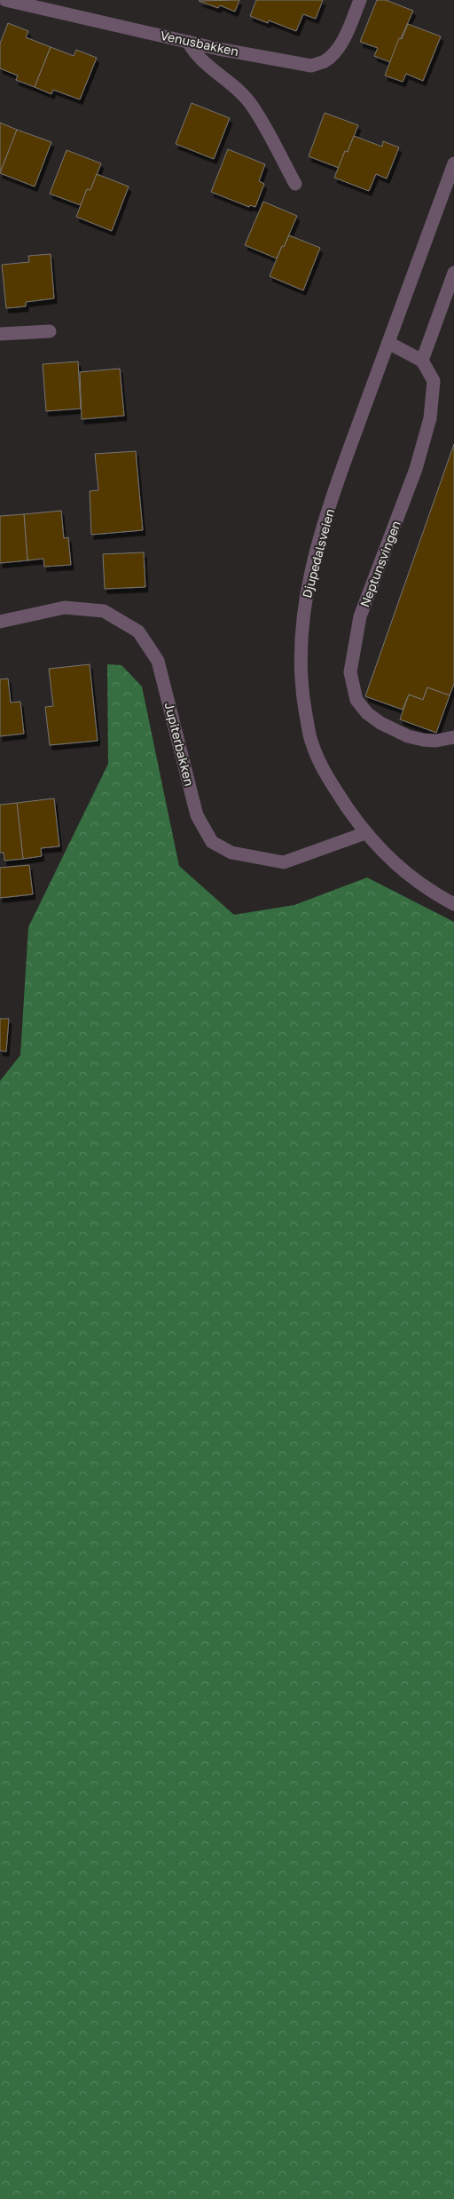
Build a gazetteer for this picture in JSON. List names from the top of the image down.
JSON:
{
  "streets": {
    "street": [
      "Venusbakken",
      "Djupedalsveien",
      "Neptunsvingen",
      "Jupiterbakken"
    ]
  },
  "crossings": [
    ["Djupedalsveien", "Jupiterbakken"]
  ]
}
